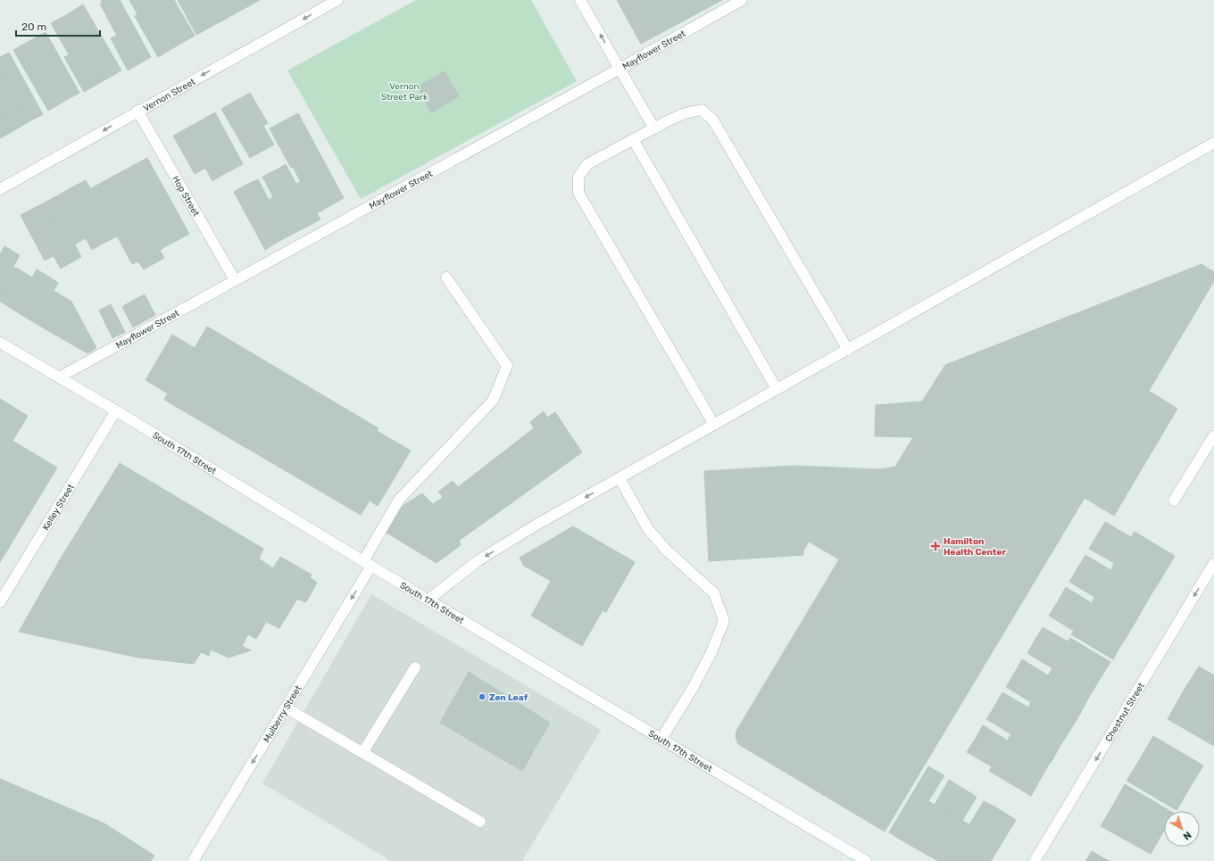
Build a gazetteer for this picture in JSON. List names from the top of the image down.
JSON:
{
  "streets": {
    "street": [
      "Mayflower Street",
      "Vernon Street",
      "Hop Street",
      "South 17th Street",
      "Kelley Street",
      "Chestnut Street",
      "Mulberry Street"
    ]
  },
  "crossings": [
    ["Mayflower Street", "Hop Street"],
    ["Mayflower Street", "South 17th Street"],
    ["Vernon Street", "Hop Street"],
    ["South 17th Street", "Kelley Street"],
    ["South 17th Street", "Mulberry Street"]
  ],
  "one_way": ["Vernon Street", "Chestnut Street", "Mulberry Street"],
  "parks": ["Vernon Street Park"],
  "places": {
    "health": ["Hamilton Health Center"],
    "other": ["Zen Leaf"]
  },
  "scale_bar": "20 m",
  "north": "bottom right"
}
